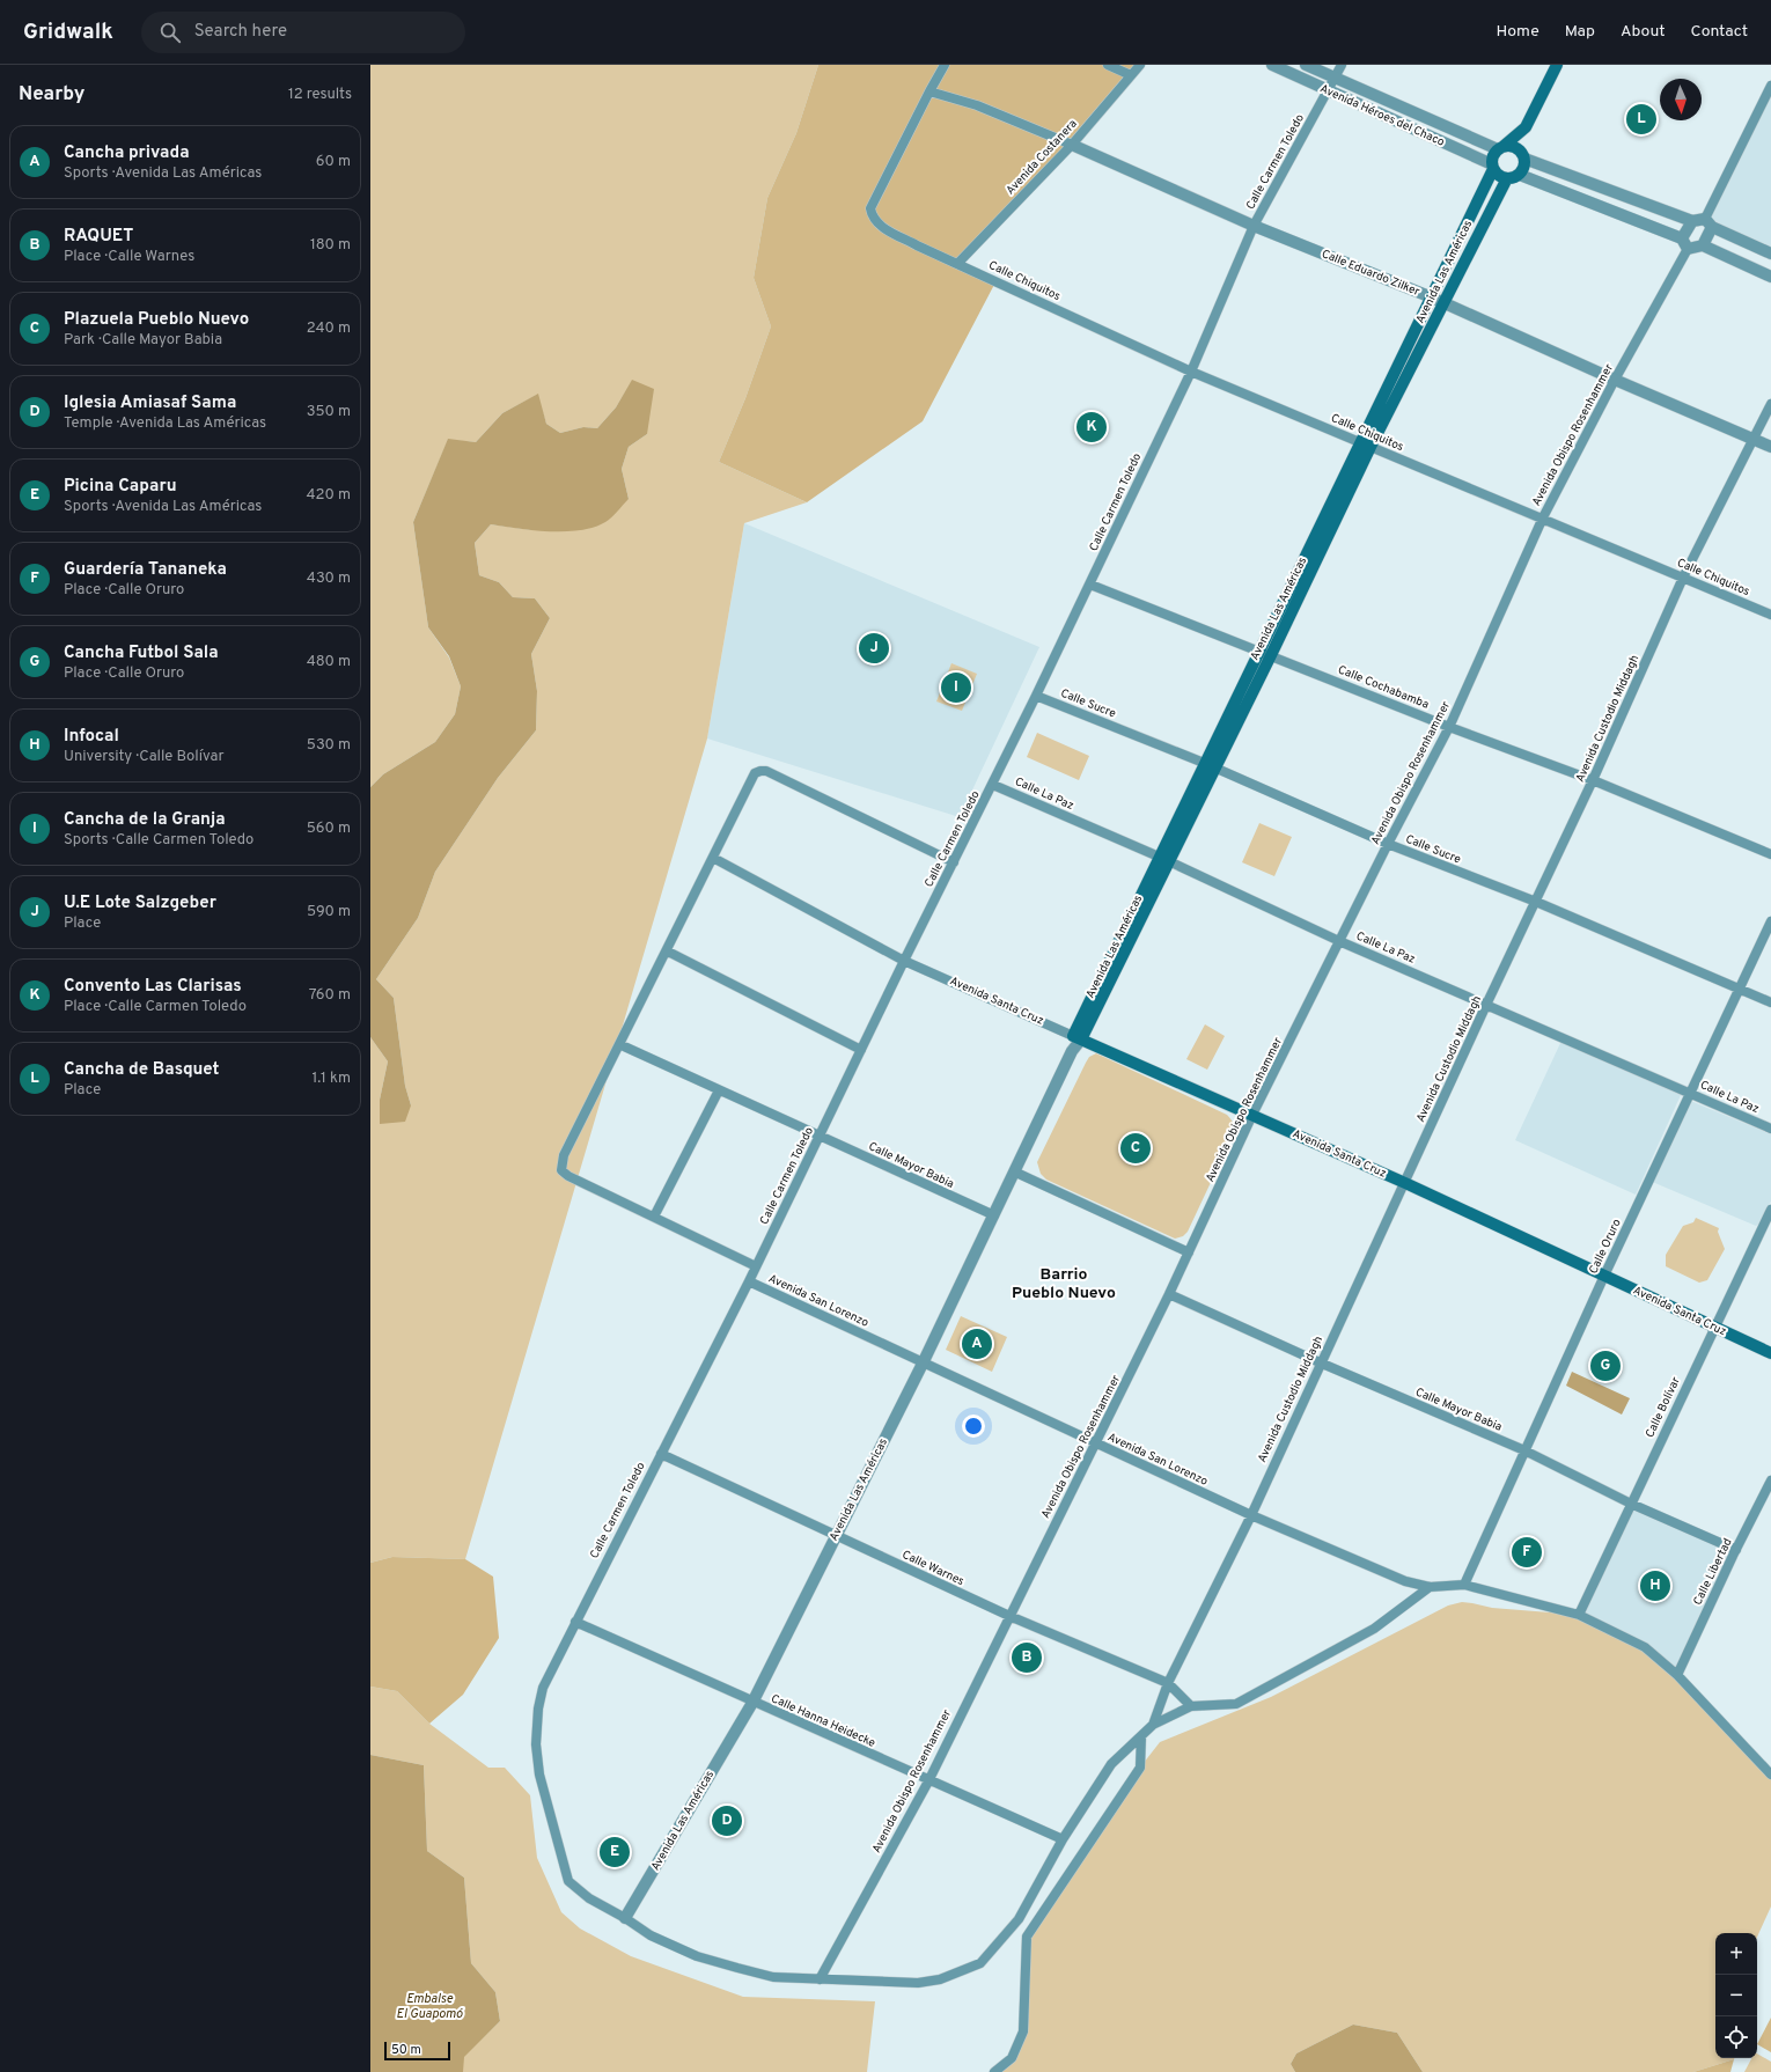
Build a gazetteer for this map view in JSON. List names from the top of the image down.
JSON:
{
  "streets": {
    "main road": ["Avenida Las Américas", "Avenida Santa Cruz"],
    "street": [
      "Avenida Héroes del Chaco",
      "Avenida Costanera",
      "Calle Carmen Toledo",
      "Calle Eduardo Zilker",
      "Calle Chiquitos",
      "Avenida Obispo Rosenhammer",
      "Calle Cochabamba",
      "Calle Sucre",
      "Avenida Custodio Middagh",
      "Calle La Paz",
      "Calle Mayor Babia",
      "Calle Oruro",
      "Avenida San Lorenzo",
      "Calle Bolívar",
      "Calle Warnes",
      "Calle Libertad",
      "Calle Hanna Heidecke"
    ]
  },
  "crossings": [
    ["Avenida Héroes del Chaco", "Calle Carmen Toledo"],
    ["Avenida Héroes del Chaco", "Avenida Las Américas"],
    ["Avenida Costanera", "Calle Eduardo Zilker"],
    ["Avenida Costanera", "Calle Chiquitos"],
    ["Calle Carmen Toledo", "Avenida Las Américas"],
    ["Calle Carmen Toledo", "Calle Eduardo Zilker"],
    ["Calle Carmen Toledo", "Calle Chiquitos"],
    ["Calle Carmen Toledo", "Avenida Obispo Rosenhammer"],
    ["Calle Carmen Toledo", "Calle Cochabamba"],
    ["Calle Carmen Toledo", "Calle Sucre"],
    ["Calle Carmen Toledo", "Avenida Custodio Middagh"],
    ["Calle Carmen Toledo", "Calle La Paz"],
    ["Calle Carmen Toledo", "Avenida Santa Cruz"],
    ["Calle Carmen Toledo", "Calle Mayor Babia"],
    ["Calle Carmen Toledo", "Avenida San Lorenzo"],
    ["Calle Carmen Toledo", "Calle Warnes"],
    ["Calle Carmen Toledo", "Calle Hanna Heidecke"],
    ["Avenida Las Américas", "Calle Eduardo Zilker"],
    ["Avenida Las Américas", "Calle Chiquitos"],
    ["Avenida Las Américas", "Calle Cochabamba"],
    ["Avenida Las Américas", "Calle Sucre"],
    ["Avenida Las Américas", "Calle La Paz"],
    ["Avenida Las Américas", "Avenida Santa Cruz"],
    ["Avenida Las Américas", "Calle Mayor Babia"],
    ["Avenida Las Américas", "Avenida San Lorenzo"],
    ["Avenida Las Américas", "Calle Warnes"],
    ["Avenida Las Américas", "Calle Hanna Heidecke"],
    ["Calle Eduardo Zilker", "Avenida Obispo Rosenhammer"],
    ["Calle Eduardo Zilker", "Avenida Custodio Middagh"],
    ["Calle Chiquitos", "Avenida Obispo Rosenhammer"],
    ["Calle Chiquitos", "Avenida Custodio Middagh"],
    ["Avenida Obispo Rosenhammer", "Calle Cochabamba"],
    ["Avenida Obispo Rosenhammer", "Calle Sucre"],
    ["Avenida Obispo Rosenhammer", "Calle La Paz"],
    ["Avenida Obispo Rosenhammer", "Avenida Santa Cruz"],
    ["Avenida Obispo Rosenhammer", "Calle Mayor Babia"],
    ["Avenida Obispo Rosenhammer", "Avenida San Lorenzo"],
    ["Avenida Obispo Rosenhammer", "Calle Warnes"],
    ["Avenida Obispo Rosenhammer", "Calle Hanna Heidecke"],
    ["Calle Cochabamba", "Avenida Custodio Middagh"],
    ["Calle Sucre", "Avenida Custodio Middagh"],
    ["Calle Sucre", "Calle Oruro"],
    ["Avenida Custodio Middagh", "Calle La Paz"],
    ["Avenida Custodio Middagh", "Avenida Santa Cruz"],
    ["Avenida Custodio Middagh", "Calle Mayor Babia"],
    ["Avenida Custodio Middagh", "Avenida San Lorenzo"],
    ["Avenida Custodio Middagh", "Calle Warnes"],
    ["Calle La Paz", "Calle Oruro"],
    ["Avenida Santa Cruz", "Calle Oruro"],
    ["Avenida Santa Cruz", "Calle Bolívar"],
    ["Calle Mayor Babia", "Calle Oruro"],
    ["Calle Mayor Babia", "Calle Bolívar"],
    ["Calle Mayor Babia", "Calle Libertad"],
    ["Calle Oruro", "Avenida San Lorenzo"],
    ["Avenida San Lorenzo", "Calle Bolívar"],
    ["Avenida San Lorenzo", "Calle Libertad"]
  ],
  "districts": ["Barrio Pueblo Nuevo"],
  "water": ["Embalse El Guapomó"],
  "scale_bar": "50 m",
  "north": "bottom",
  "page": {
    "header": "Gridwalk",
    "search": "Search here",
    "nav": [
      "Home",
      "Map",
      "About",
      "Contact"
    ],
    "heading": ["Nearby", "12 results"],
    "pins": [
      "L",
      "K",
      "J",
      "I",
      "C",
      "A",
      "G",
      "F",
      "H",
      "B",
      "D",
      "E"
    ],
    "list": [
      {
        "mark": "A",
        "name": "Cancha privada",
        "note": "Sports · Avenida Las Américas",
        "value": "60 m"
      },
      {
        "mark": "B",
        "name": "RAQUET",
        "note": "Place · Calle Warnes",
        "value": "180 m"
      },
      {
        "mark": "C",
        "name": "Plazuela Pueblo Nuevo",
        "note": "Park · Calle Mayor Babia",
        "value": "240 m"
      },
      {
        "mark": "D",
        "name": "Iglesia Amiasaf Sama",
        "note": "Temple · Avenida Las Américas",
        "value": "350 m"
      },
      {
        "mark": "E",
        "name": "Picina Caparu",
        "note": "Sports · Avenida Las Américas",
        "value": "420 m"
      },
      {
        "mark": "F",
        "name": "Guardería Tananeka",
        "note": "Place · Calle Oruro",
        "value": "430 m"
      },
      {
        "mark": "G",
        "name": "Cancha Futbol Sala",
        "note": "Place · Calle Oruro",
        "value": "480 m"
      },
      {
        "mark": "H",
        "name": "Infocal",
        "note": "University · Calle Bolívar",
        "value": "530 m"
      },
      {
        "mark": "I",
        "name": "Cancha de la Granja",
        "note": "Sports · Calle Carmen Toledo",
        "value": "560 m"
      },
      {
        "mark": "J",
        "name": "U.E Lote Salzgeber",
        "note": "Place",
        "value": "590 m"
      },
      {
        "mark": "K",
        "name": "Convento Las Clarisas",
        "note": "Place · Calle Carmen Toledo",
        "value": "760 m"
      },
      {
        "mark": "L",
        "name": "Cancha de Basquet",
        "note": "Place",
        "value": "1.1 km"
      }
    ],
    "map_buttons": ["+", "−"],
    "scale": "50 m"
  }
}
